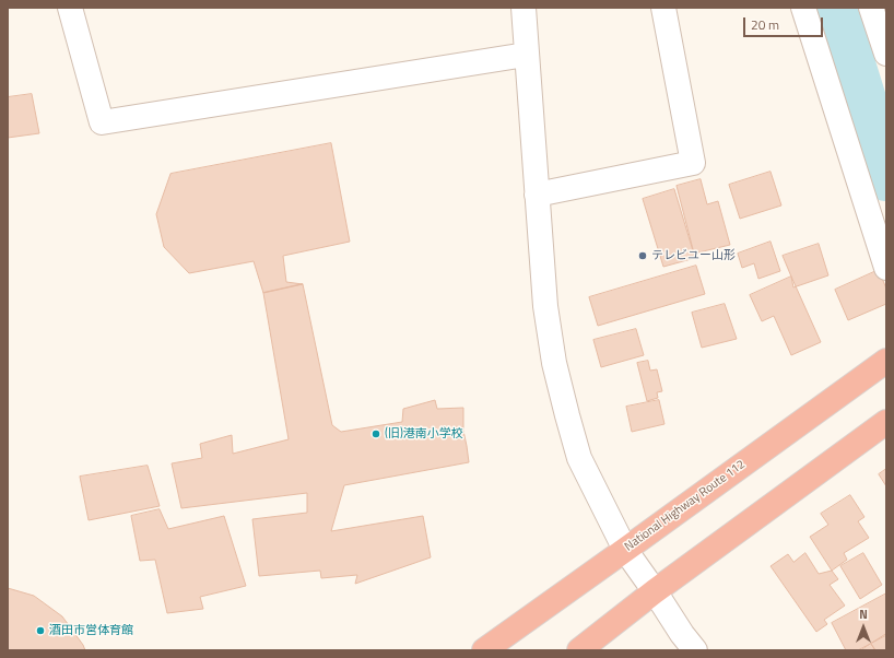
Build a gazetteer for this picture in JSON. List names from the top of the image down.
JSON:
{
  "streets": {
    "highway": ["National Highway Route 112"]
  },
  "places": ["テレビユー山形", "(旧)港南小学校", "酒田市営体育館"],
  "scale_bar": "20 m",
  "north": "top"
}
